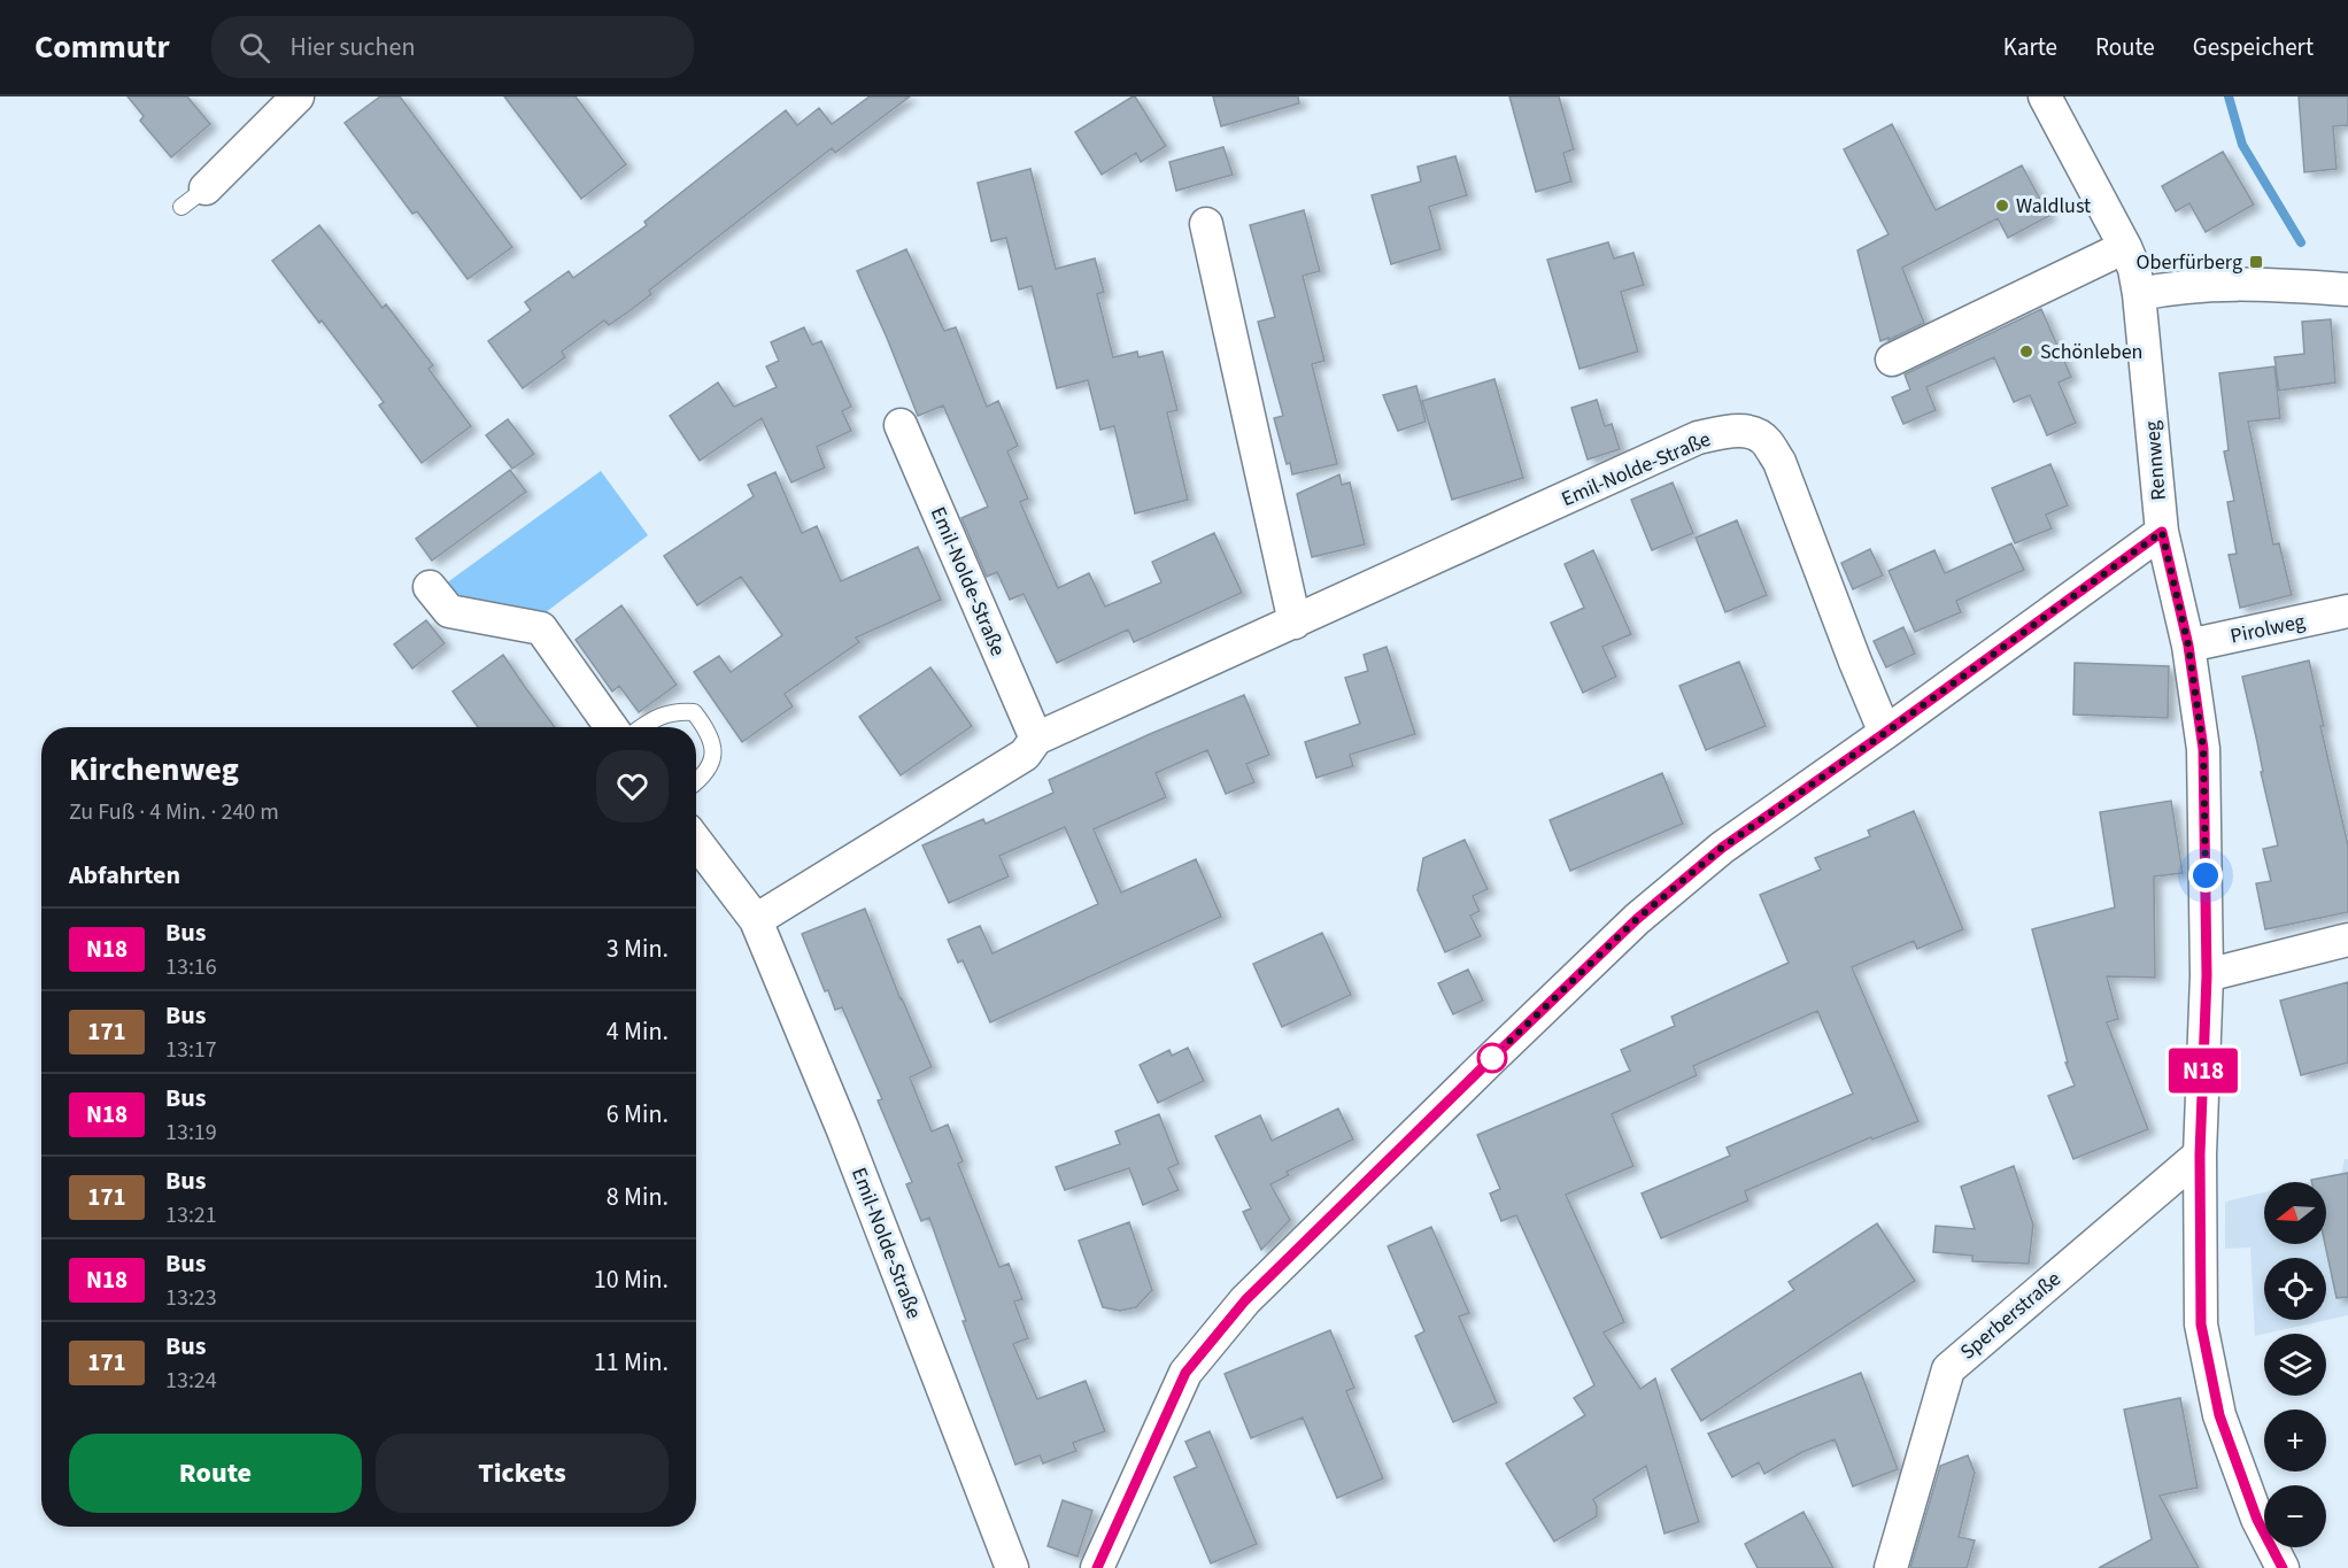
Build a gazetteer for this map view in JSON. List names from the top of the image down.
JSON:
{
  "streets": {
    "street": [
      "Rennweg",
      "Emil-Nolde-Straße",
      "Pirolweg",
      "Sperberstraße"
    ]
  },
  "crossings": [
    ["Rennweg", "Pirolweg"],
    ["Rennweg", "Sperberstraße"]
  ],
  "places": {
    "other": ["Waldlust", "Schönleben"],
    "transit": ["Oberfürberg"]
  },
  "lines": ["bus line N18"],
  "north": "left",
  "page": {
    "header": "Commutr",
    "search": "Hier suchen",
    "nav": ["Karte", "Route", "Gespeichert"],
    "on_map": "N18",
    "heading": [
      ["Kirchenweg", "Zu Fuß · 4 Min. · 240 m"],
      "Abfahrten"
    ],
    "list": [
      {
        "mark": "N18",
        "name": "Bus",
        "note": "13:16",
        "value": "3 Min."
      },
      {
        "mark": "171",
        "name": "Bus",
        "note": "13:17",
        "value": "4 Min."
      },
      {
        "mark": "N18",
        "name": "Bus",
        "note": "13:19",
        "value": "6 Min."
      },
      {
        "mark": "171",
        "name": "Bus",
        "note": "13:21",
        "value": "8 Min."
      },
      {
        "mark": "N18",
        "name": "Bus",
        "note": "13:23",
        "value": "10 Min."
      },
      {
        "mark": "171",
        "name": "Bus",
        "note": "13:24",
        "value": "11 Min."
      }
    ],
    "map_buttons": ["+", "−"],
    "buttons": ["Route", "Tickets"]
  }
}
